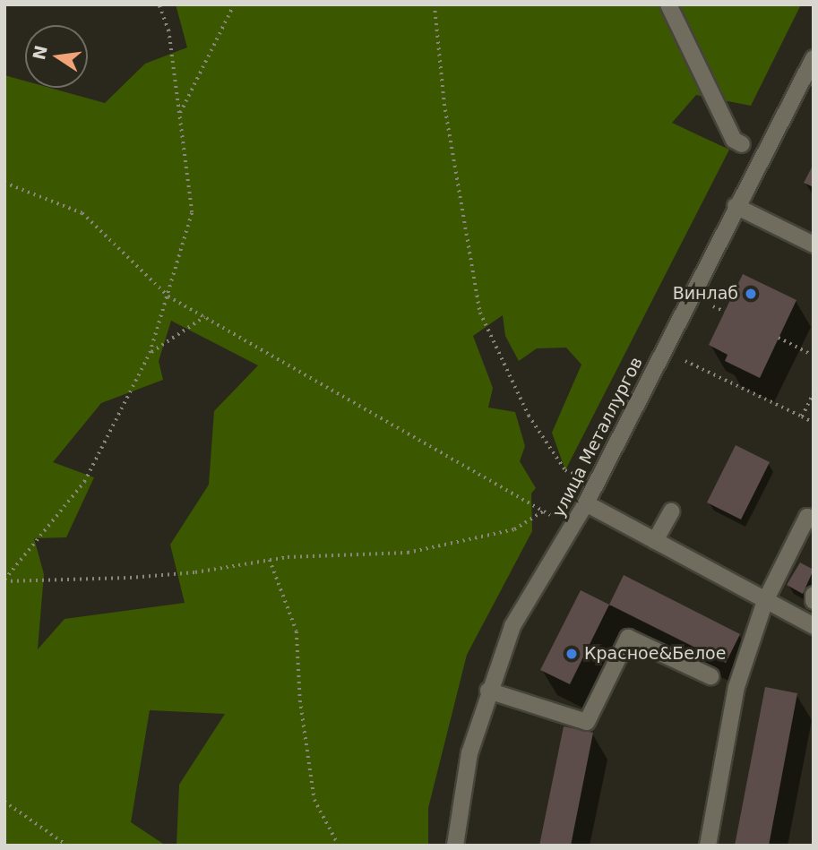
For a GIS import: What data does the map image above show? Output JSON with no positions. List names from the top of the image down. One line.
{"streets":{"street":["улица Металлургов"]},"places":["Винлаб","Красное&Белое"],"north":"left"}
